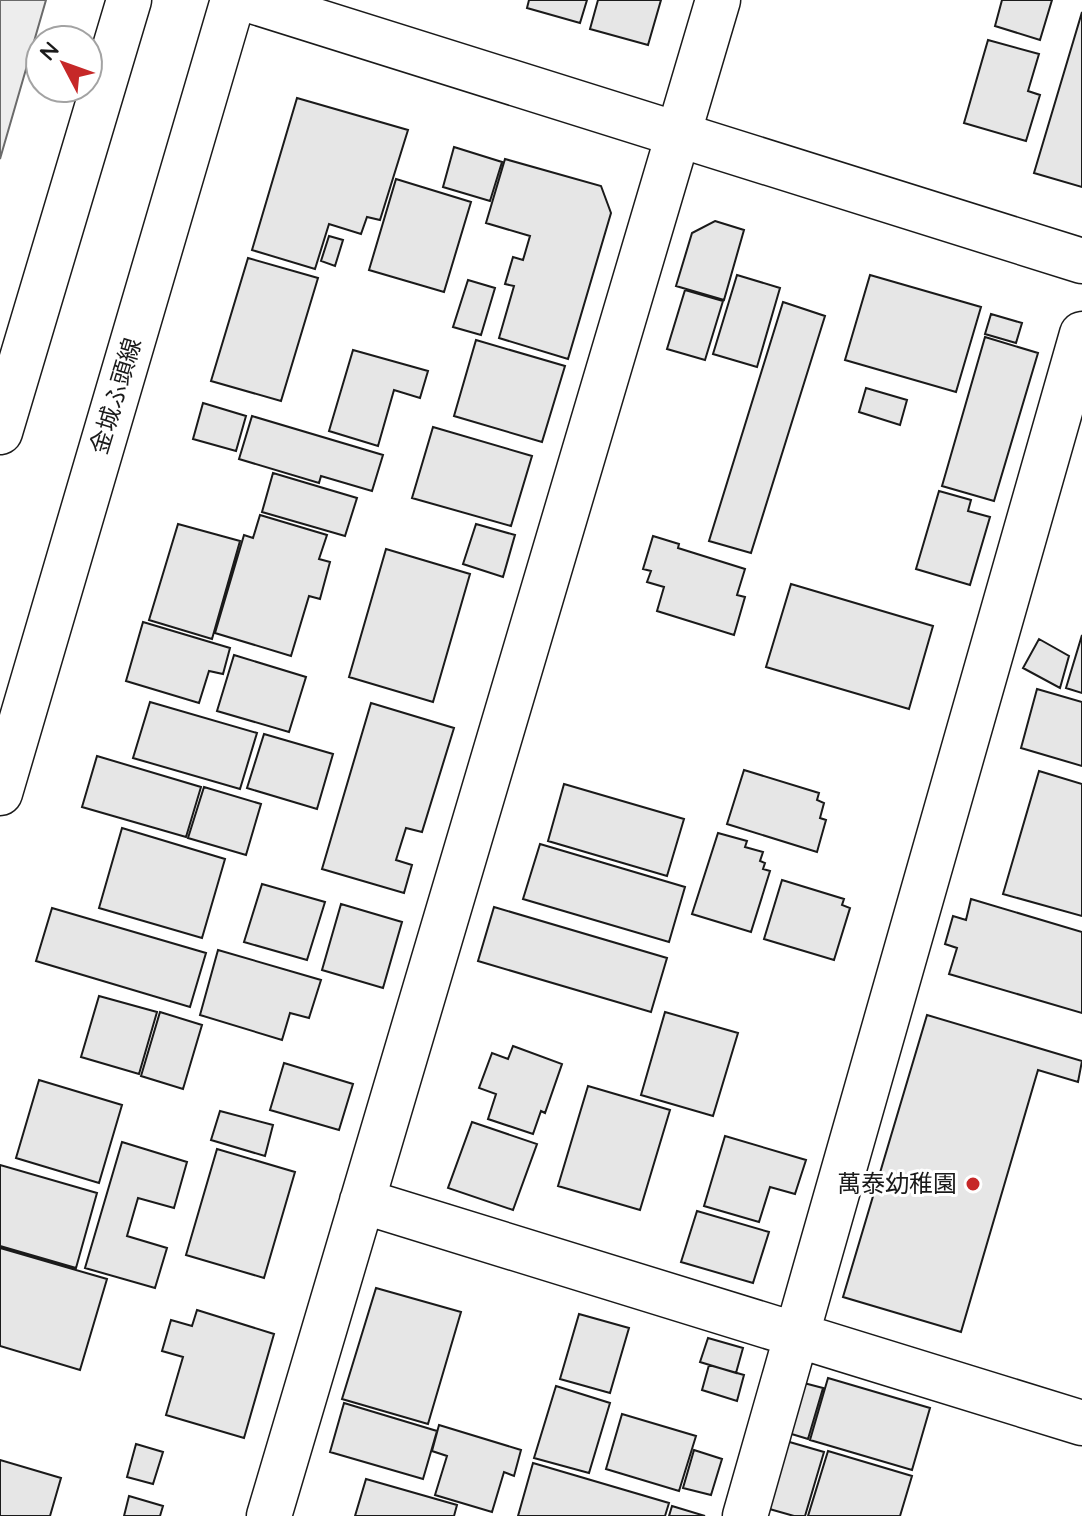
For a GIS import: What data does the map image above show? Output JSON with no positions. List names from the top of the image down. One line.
{"streets":{"street":["金城ふ頭線"]},"places":["萬泰幼稚園"],"north":"top left"}
